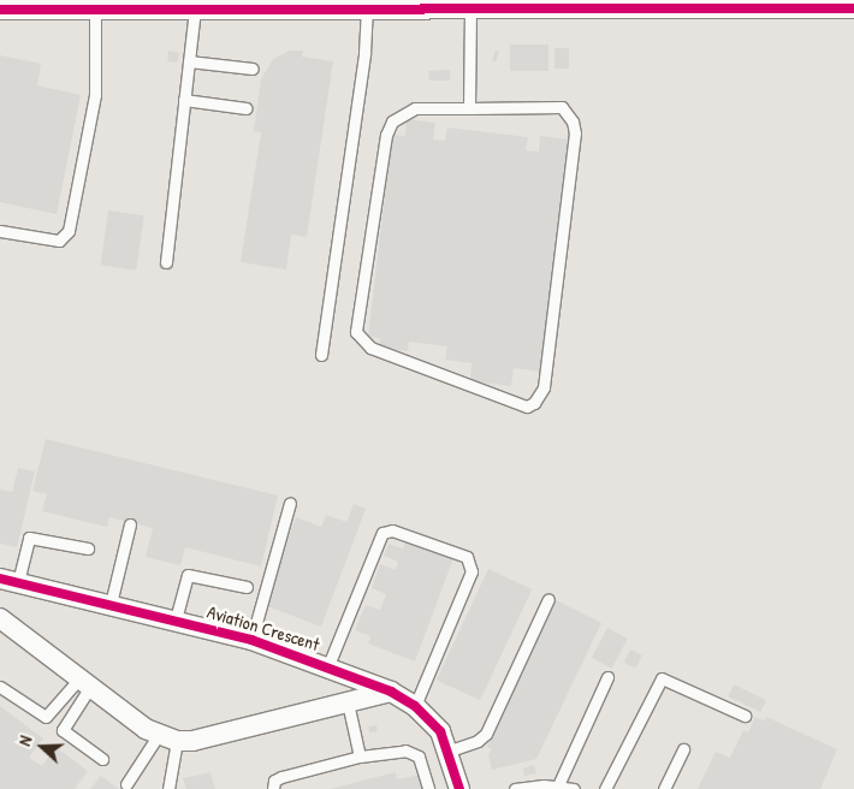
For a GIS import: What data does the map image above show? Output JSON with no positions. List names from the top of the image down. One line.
{"streets":{"street":["Aviation Crescent"]},"north":"left"}
